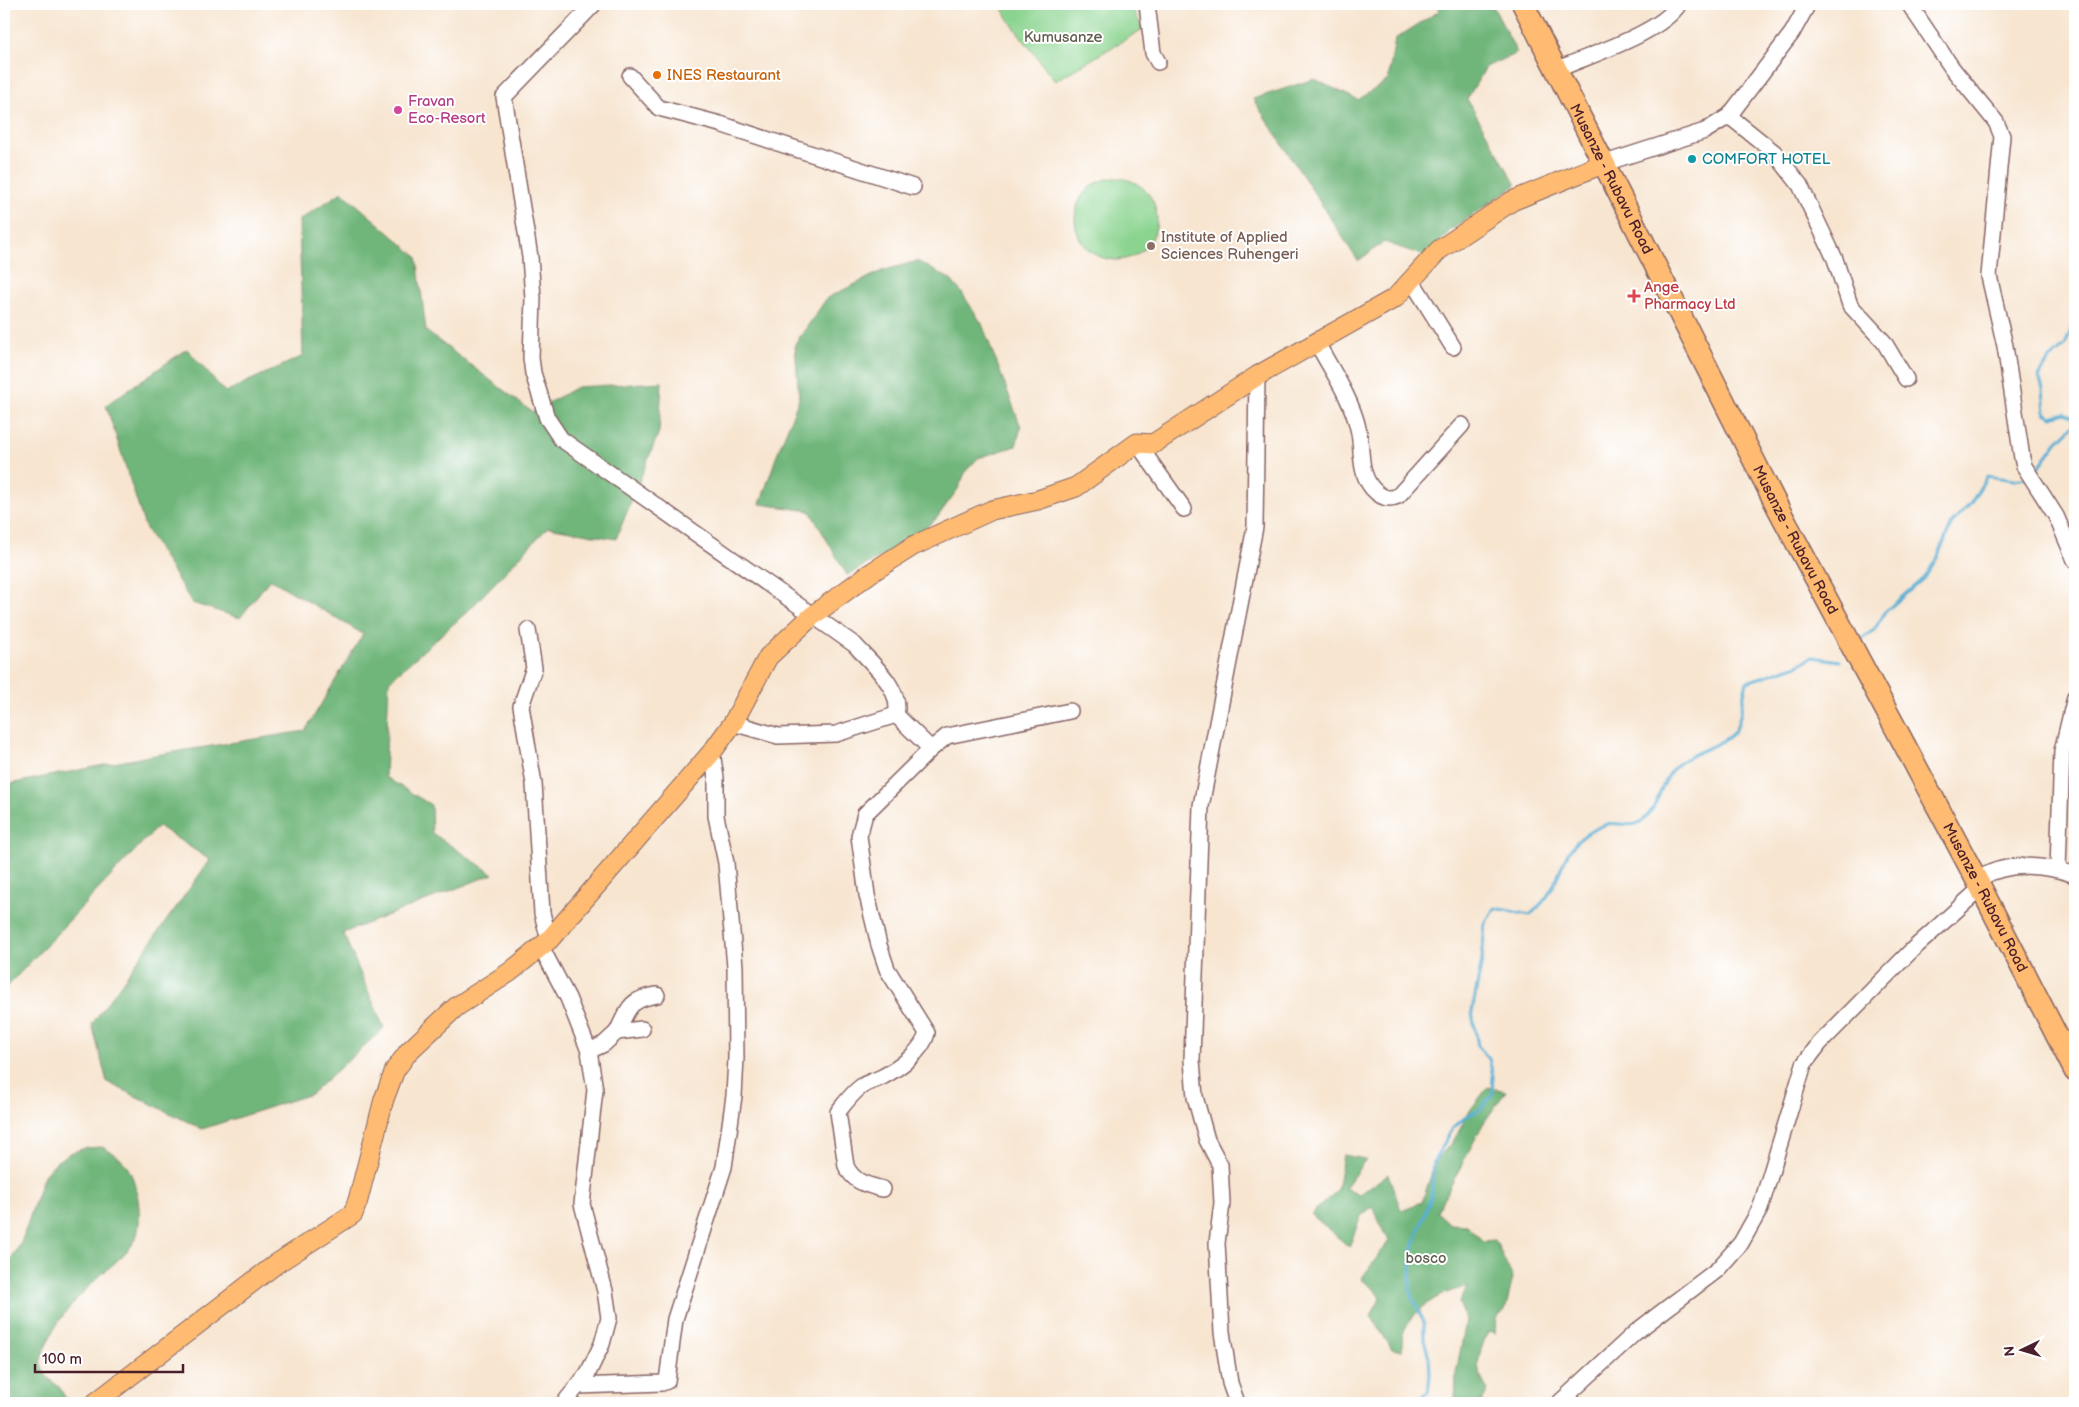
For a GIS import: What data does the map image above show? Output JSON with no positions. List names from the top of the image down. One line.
{"streets":{"highway":["Musanze - Rubavu Road"]},"parks":["Kumusanze","bosco"],"places":{"other":["INES Restaurant","Fravan Eco-Resort","COMFORT HOTEL","Institute of Applied Sciences Ruhengeri"],"health":["Ange Pharmacy Ltd"]},"scale_bar":"100 m","north":"left"}
